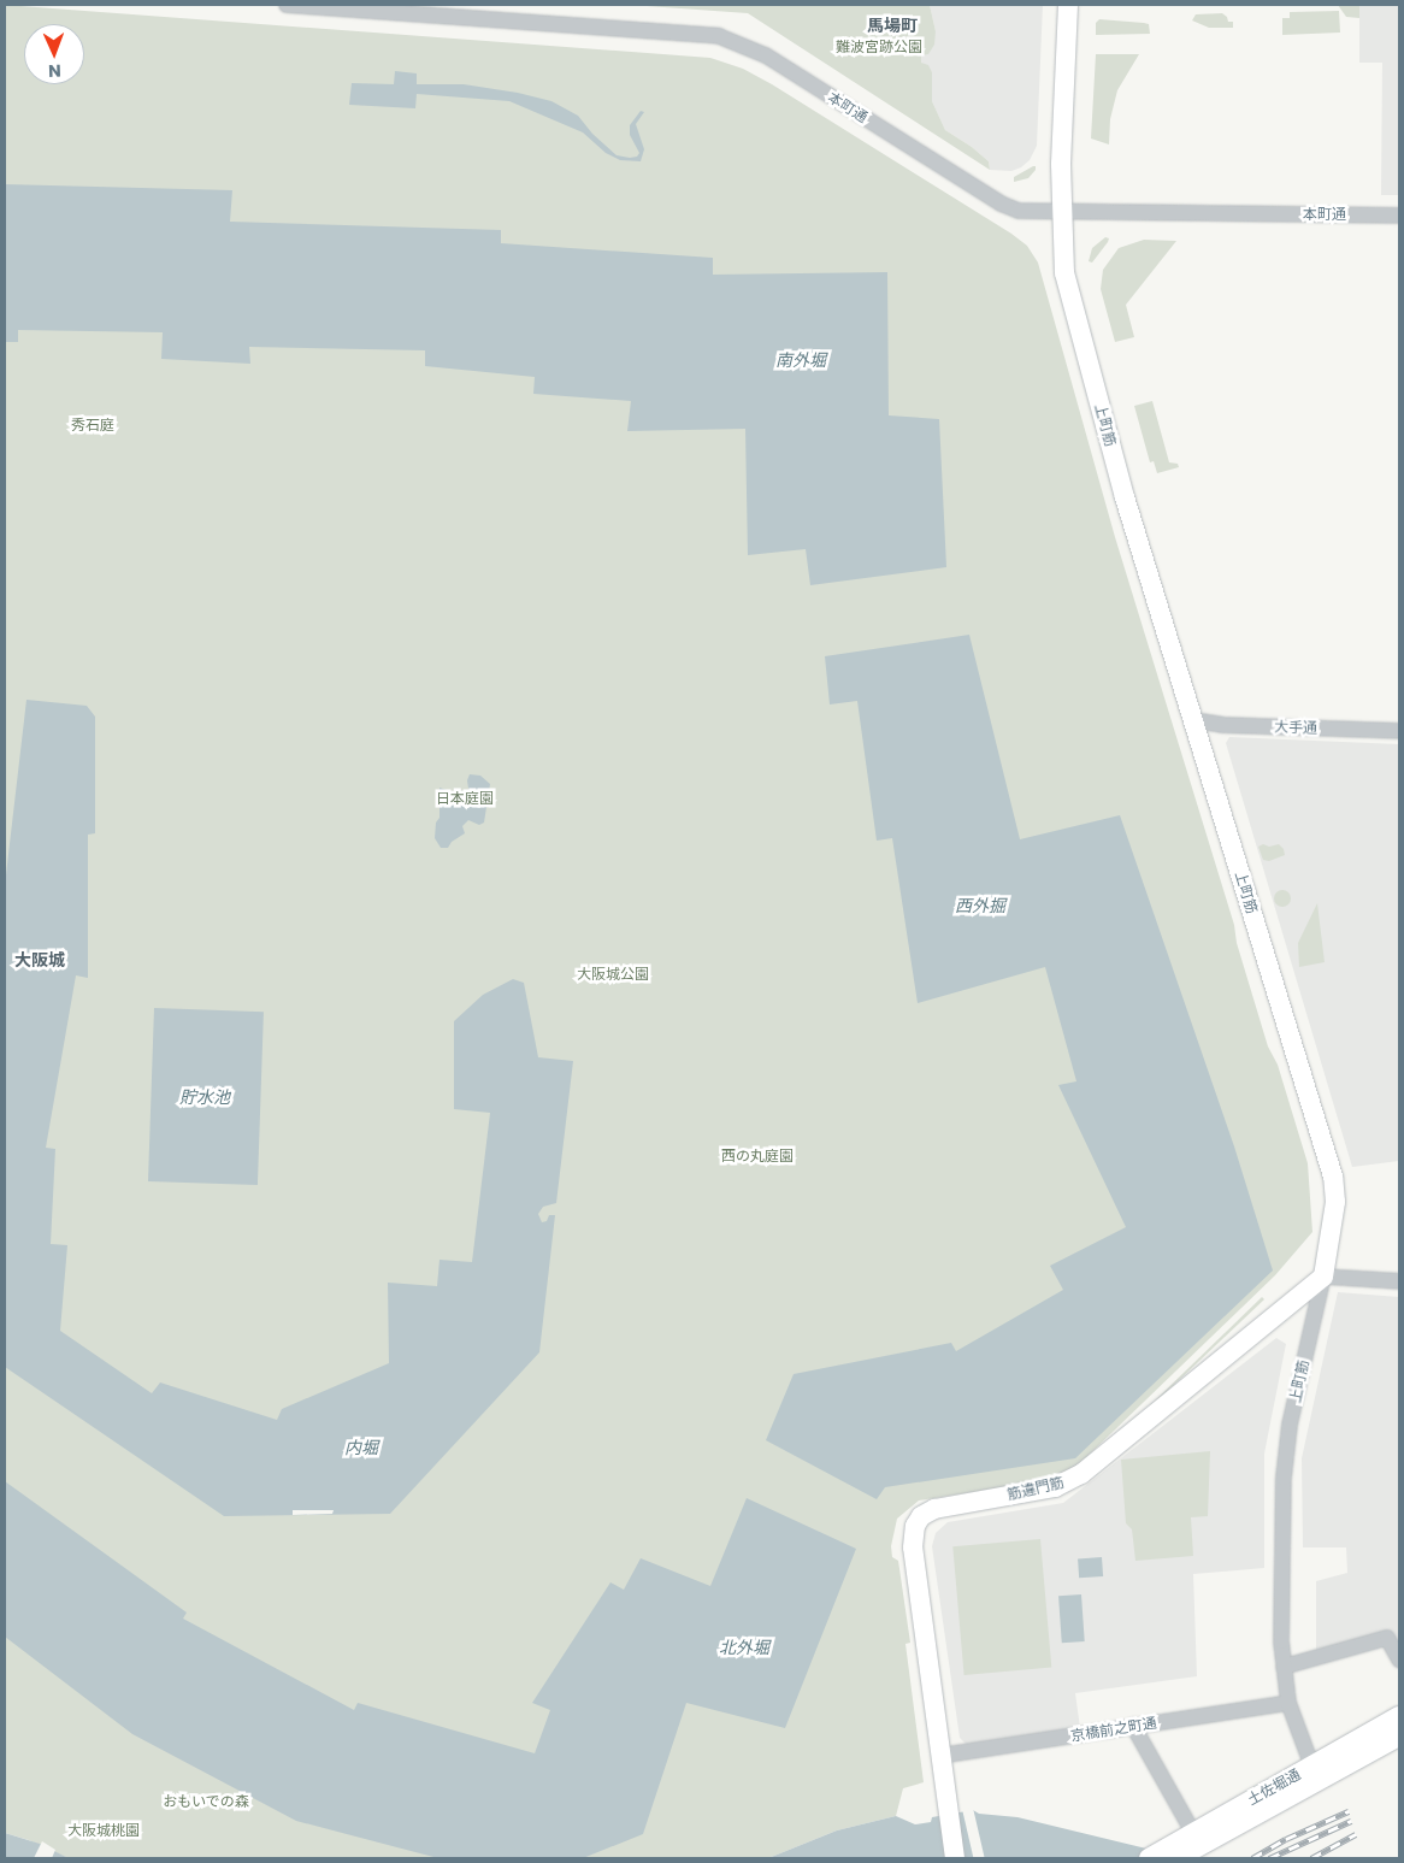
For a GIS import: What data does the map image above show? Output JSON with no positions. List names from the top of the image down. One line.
{"streets":{"main road":["上町筋","筋違門筋","土佐堀通"],"street":["本町通","大手通","京橋前之町通"]},"crossings":[["本町通","上町筋"],["上町筋","大手通"],["上町筋","筋違門筋"],["上町筋","京橋前之町通"],["上町筋","土佐堀通"],["筋違門筋","京橋前之町通"]],"districts":["馬場町","大阪城"],"water":["南外堀","西外掘","貯水池","内堀","北外堀"],"parks":["難波宮跡公園","秀石庭","日本庭園","大阪城公園","西の丸庭園","おもいでの森","大阪城桃園"],"north":"bottom"}
